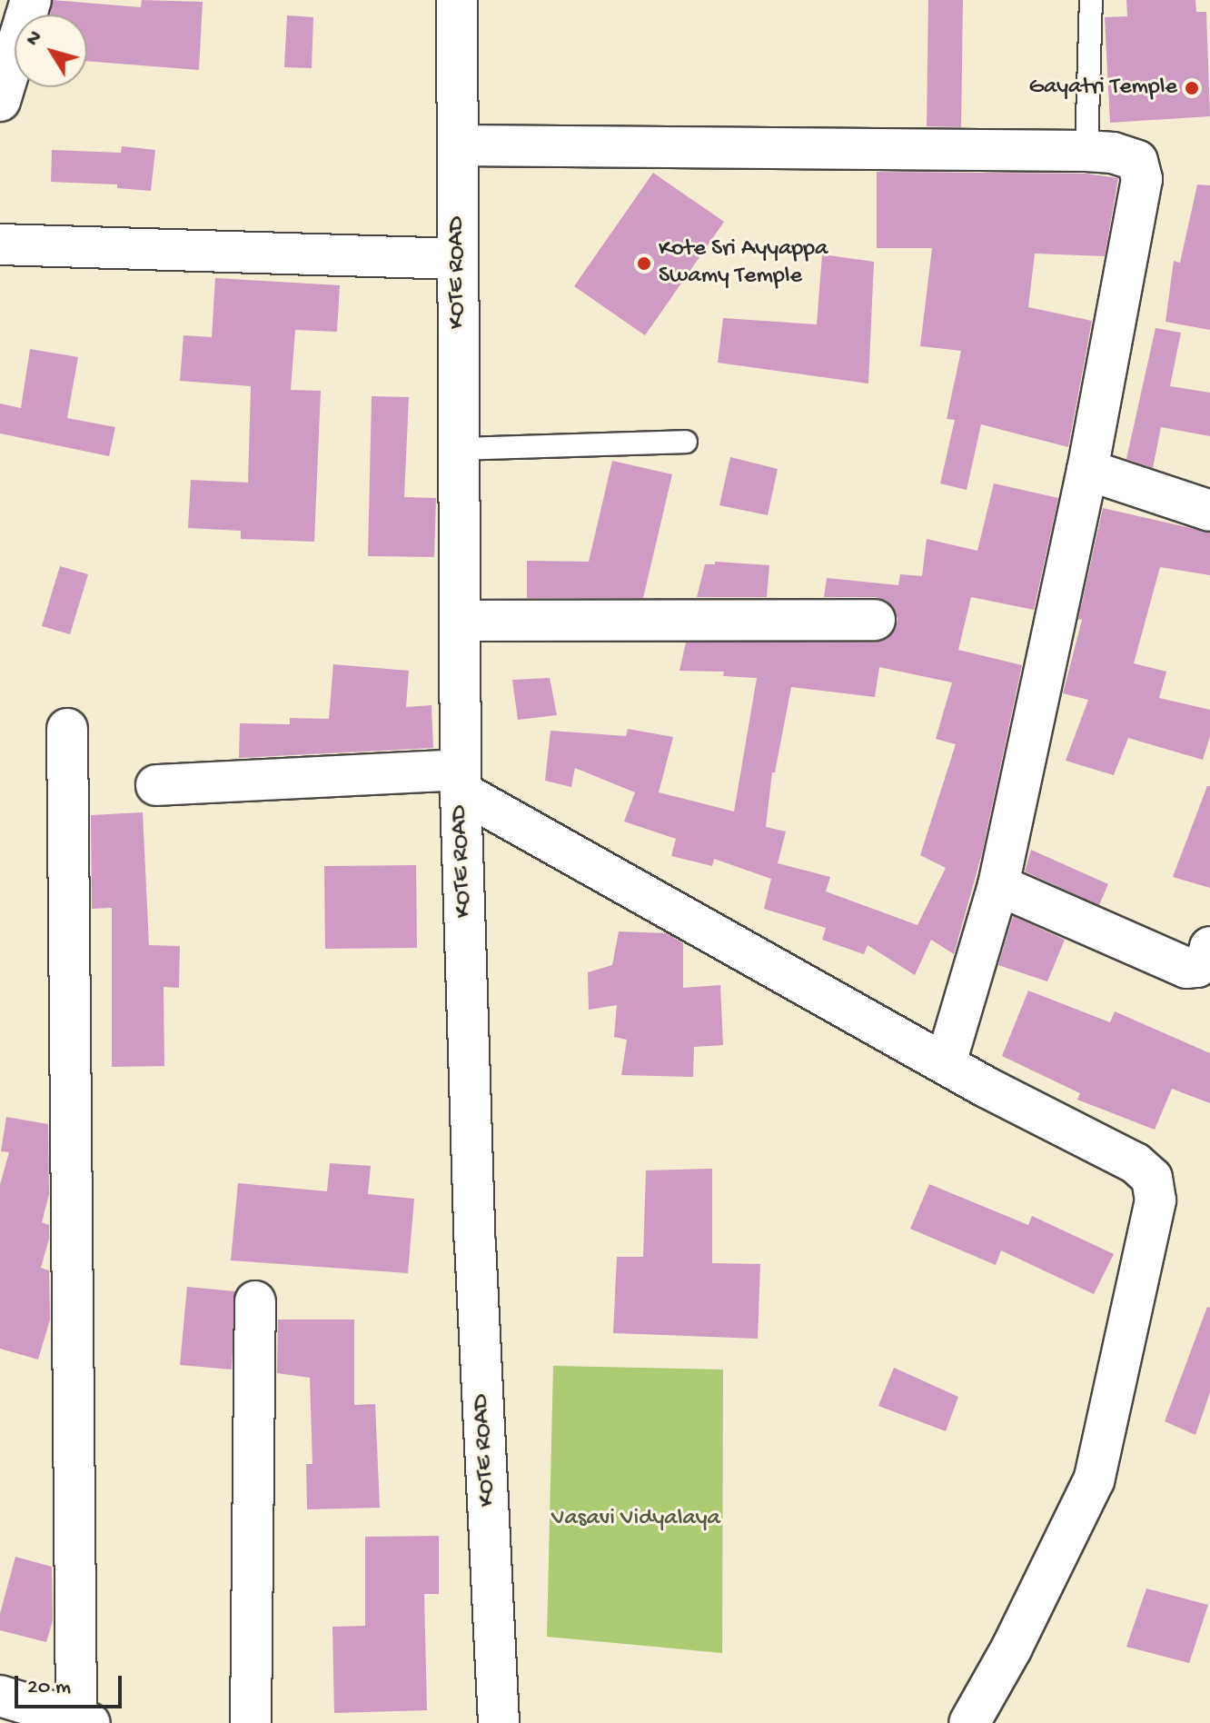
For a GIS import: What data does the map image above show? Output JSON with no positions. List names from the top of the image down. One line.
{"streets":{"street":["KOTE ROAD"]},"parks":["Vasavi Vidyalaya"],"places":["Gayatri Temple","Kote Sri Ayyappa Swamy Temple"],"scale_bar":"20 m","north":"top left"}
